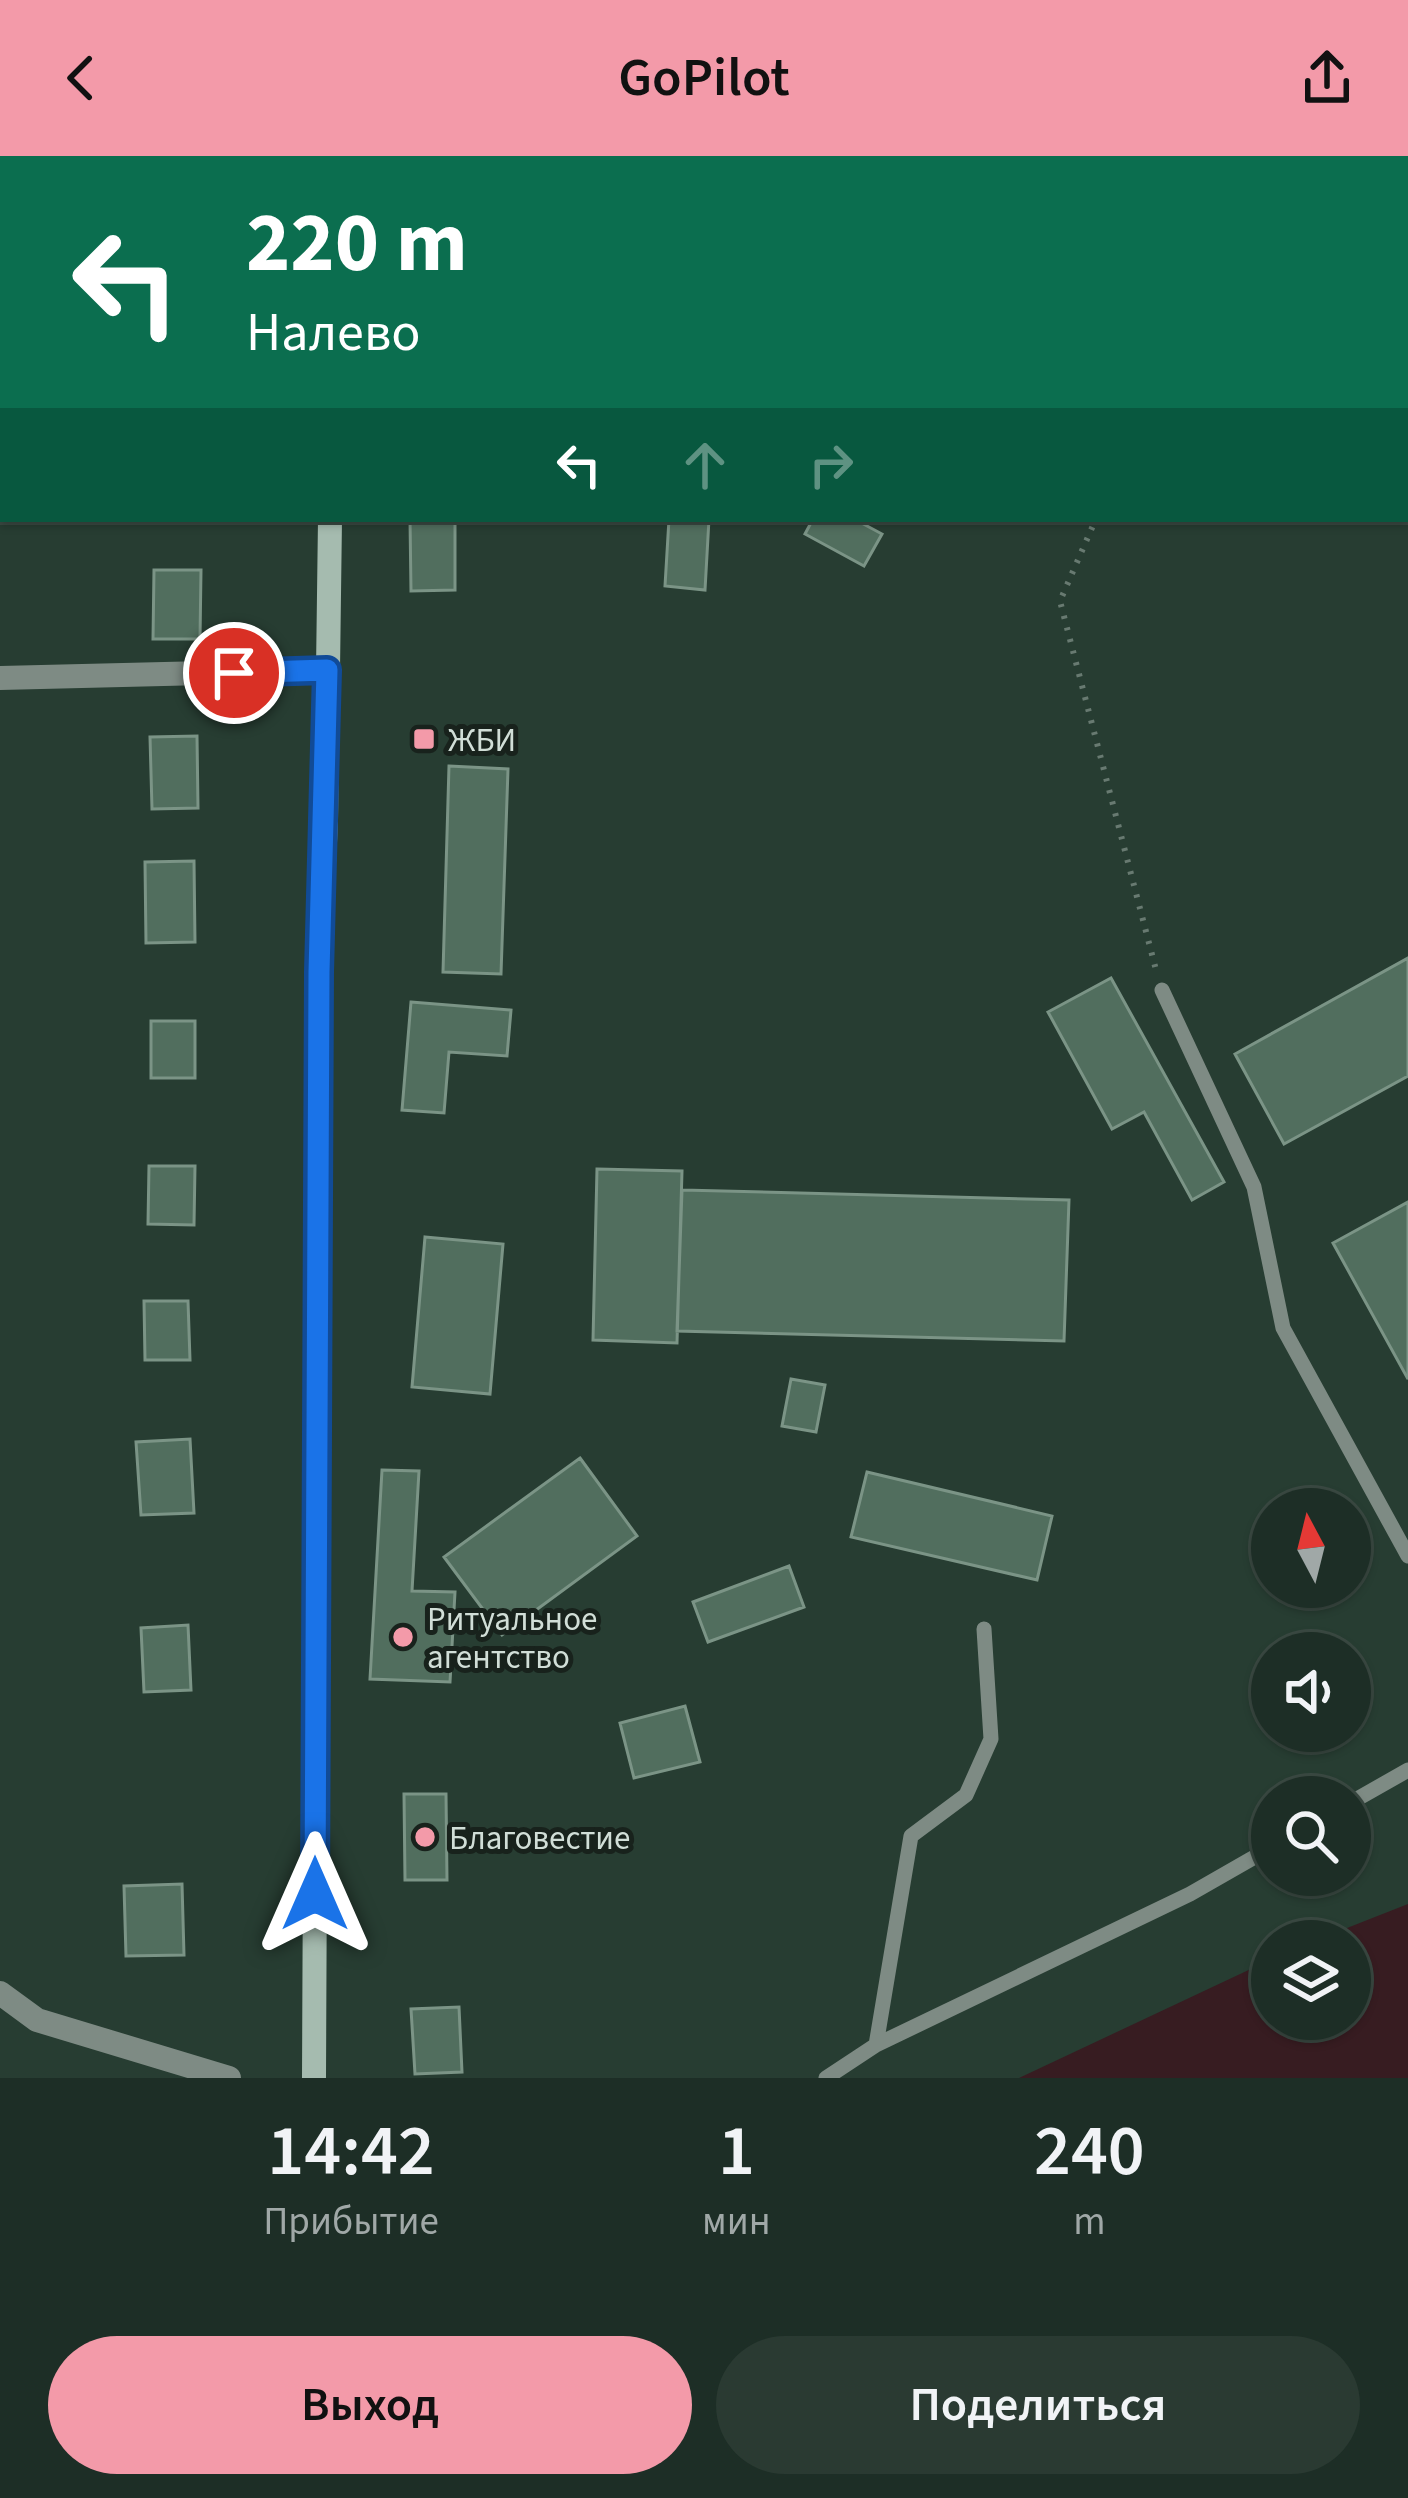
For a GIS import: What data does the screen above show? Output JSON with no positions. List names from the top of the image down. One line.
{"places":{"transit":["ЖБИ"],"other":["Ритуальное агентство","Благовестие"]},"north":"top","page":{"header":"GoPilot","turn":["220 m","Налево"],"eta":["14:42","Прибытие","1","мин","240","m"],"buttons":["Выход","Поделиться"]}}
